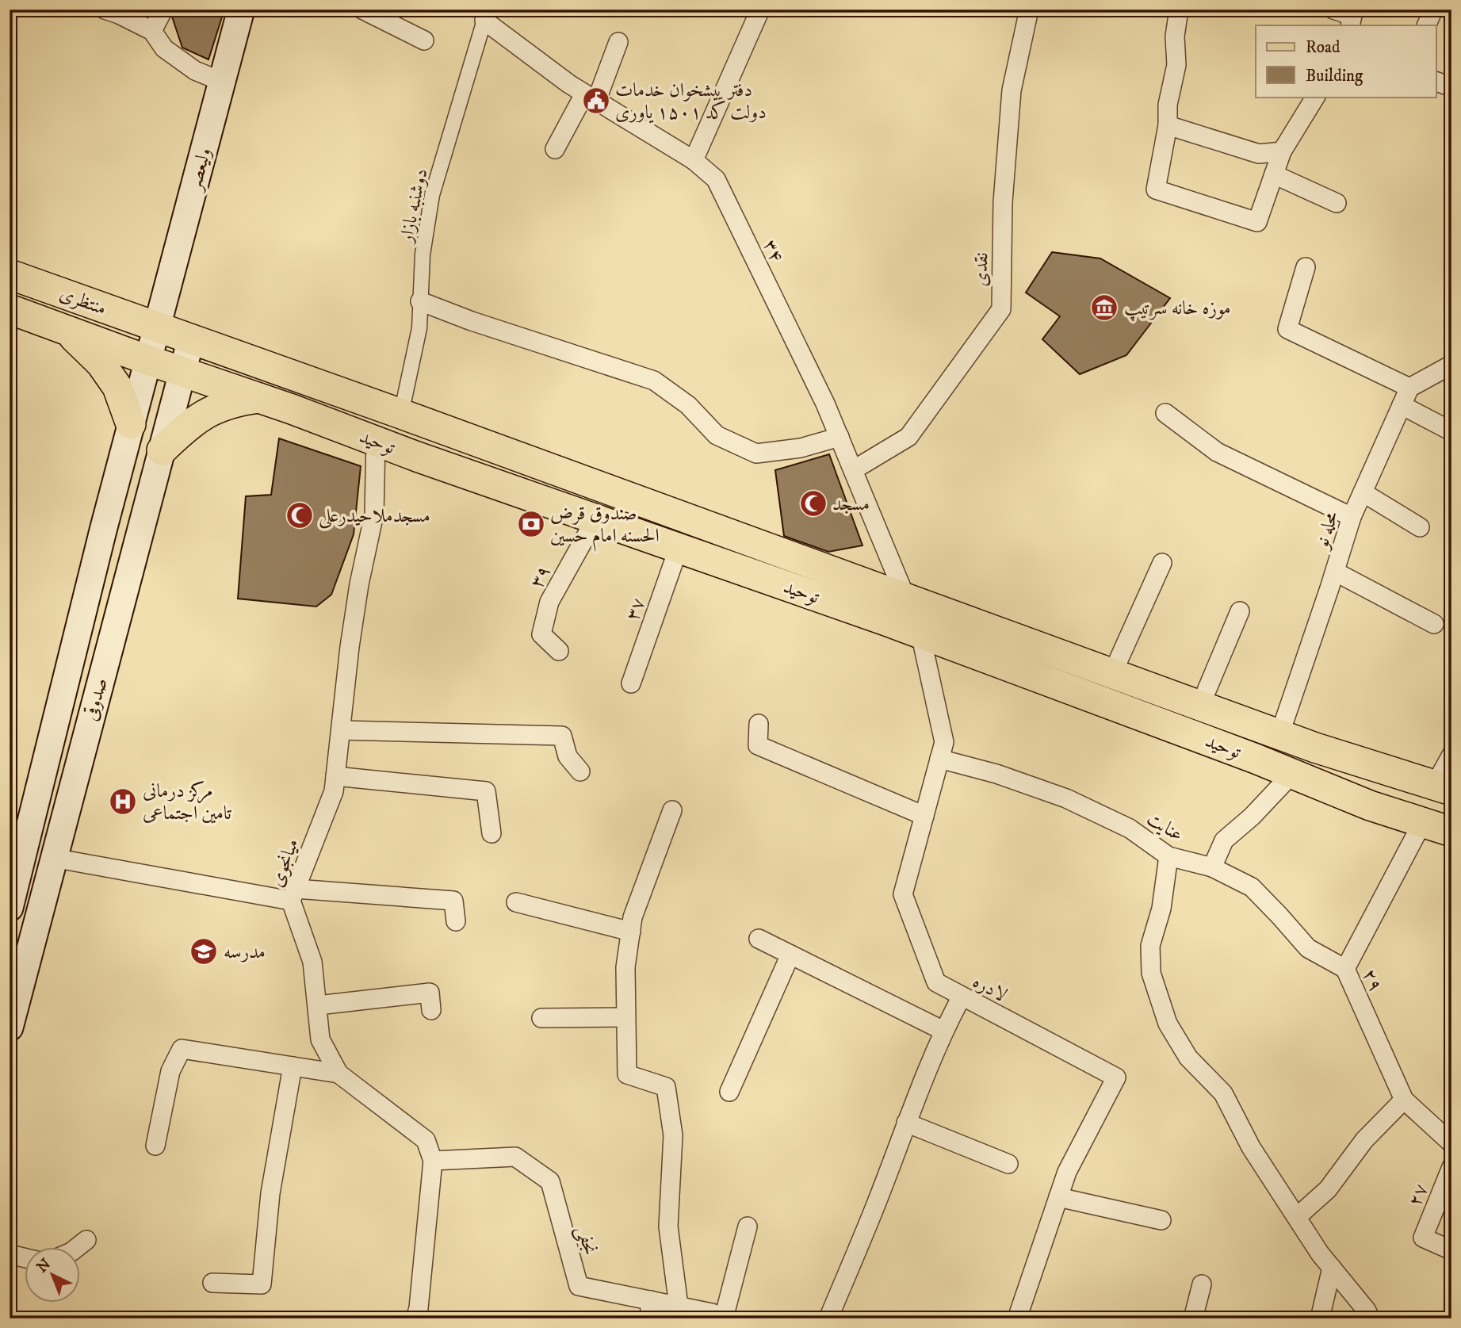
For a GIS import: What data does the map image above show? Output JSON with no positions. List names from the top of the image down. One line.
{"streets":{"main road":["ولیعصر","منتظری","توحید","صدوقی"],"street":["دوشنبه بازار","۳۴","نقدی","محله نو","۳۹","۳۷","عنایت","میانجوی","۲۹","لادره","۲۷","نجفی"]},"crossings":[["ولیعصر","منتظری"],["ولیعصر","توحید"],["ولیعصر","صدوقی"],["دوشنبه بازار","۳۴"],["دوشنبه بازار","توحید"],["۳۴","نقدی"],["۳۴","توحید"],["منتظری","توحید"],["منتظری","صدوقی"],["توحید","محله نو"],["توحید","۳۹"],["توحید","۳۷"],["توحید","صدوقی"],["توحید","میانجوی"],["توحید","۲۹"],["توحید","لادره"],["عنایت","۲۹"],["عنایت","لادره"],["میانجوی","نجفی"]],"places":{"public building":["دفتر پیشخوان خدمات دولت کد ۱۵۰۱ یاوری"],"museum":["موزه خانه سرتیپ"],"mosque":["مسجد","مسجدملاحیدرعلی"],"bank":["صندوق قرض الحسنه امام حسین"],"hospital":["مرکز درمانی تامین اجتماعی"],"school or university":["مدرسه"]},"legend":["Road","Building"],"north":"top left"}
